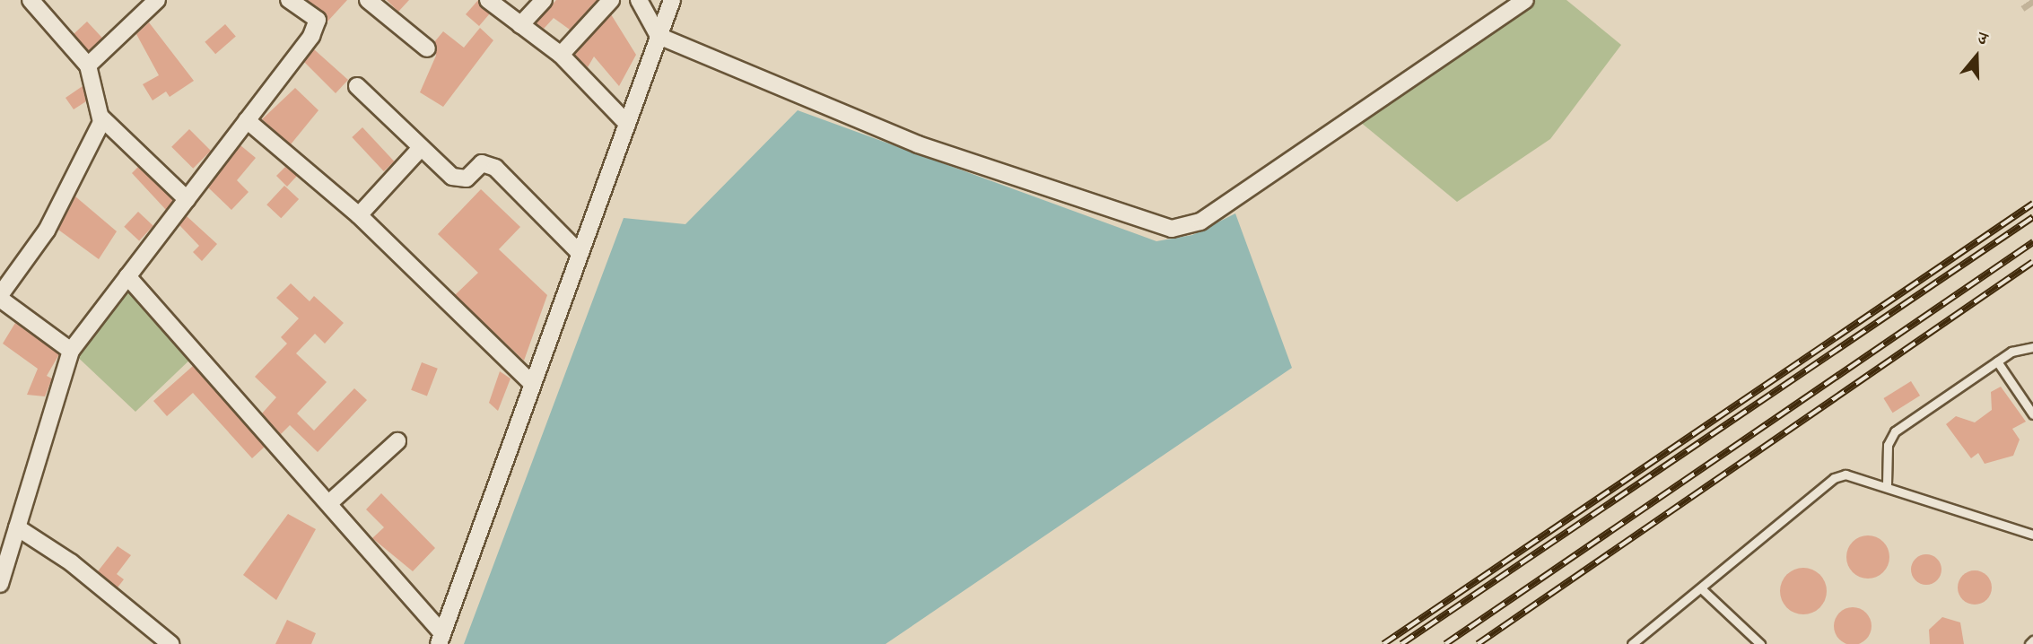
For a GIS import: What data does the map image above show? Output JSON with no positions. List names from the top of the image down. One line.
{"north":"top"}
